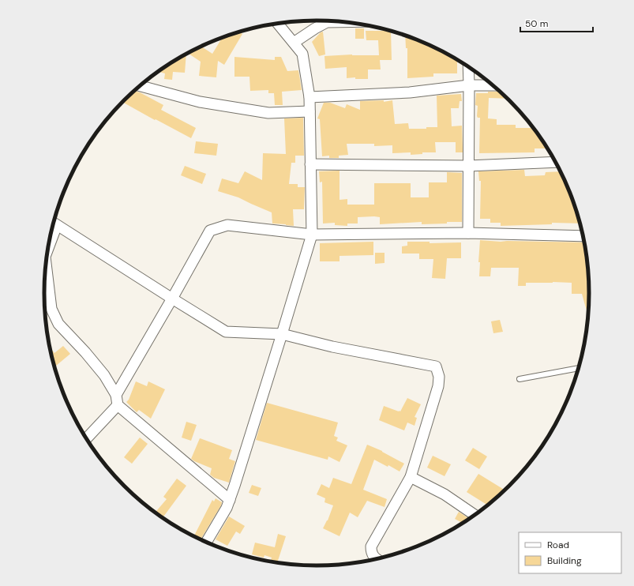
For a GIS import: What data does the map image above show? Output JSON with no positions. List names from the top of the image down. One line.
{"legend":["Road","Building"],"scale_bar":"50 m"}
